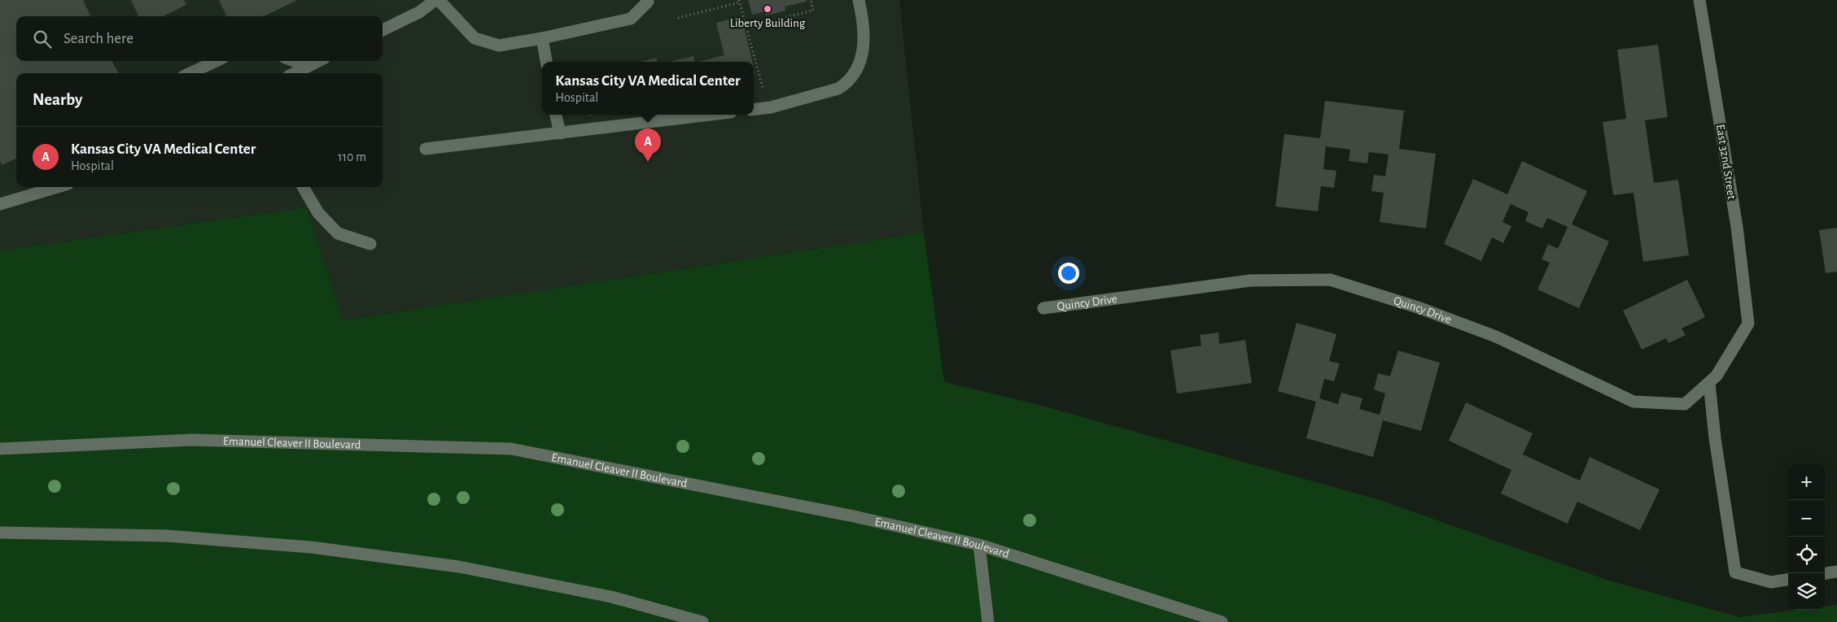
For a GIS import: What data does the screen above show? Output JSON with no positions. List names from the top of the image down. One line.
{"streets":{"main road":["East 32nd Street","Quincy Drive","Emanuel Cleaver II Boulevard"]},"crossings":[["East 32nd Street","Quincy Drive"]],"places":["Liberty Building"],"page":{"search":"Search here","popup":["Kansas City VA Medical Center","Hospital"],"heading":"Nearby","list":[{"mark":"A","name":"Kansas City VA Medical Center","note":"Hospital","value":"110 m"}],"pins":"A","map_buttons":["+","−"]}}
